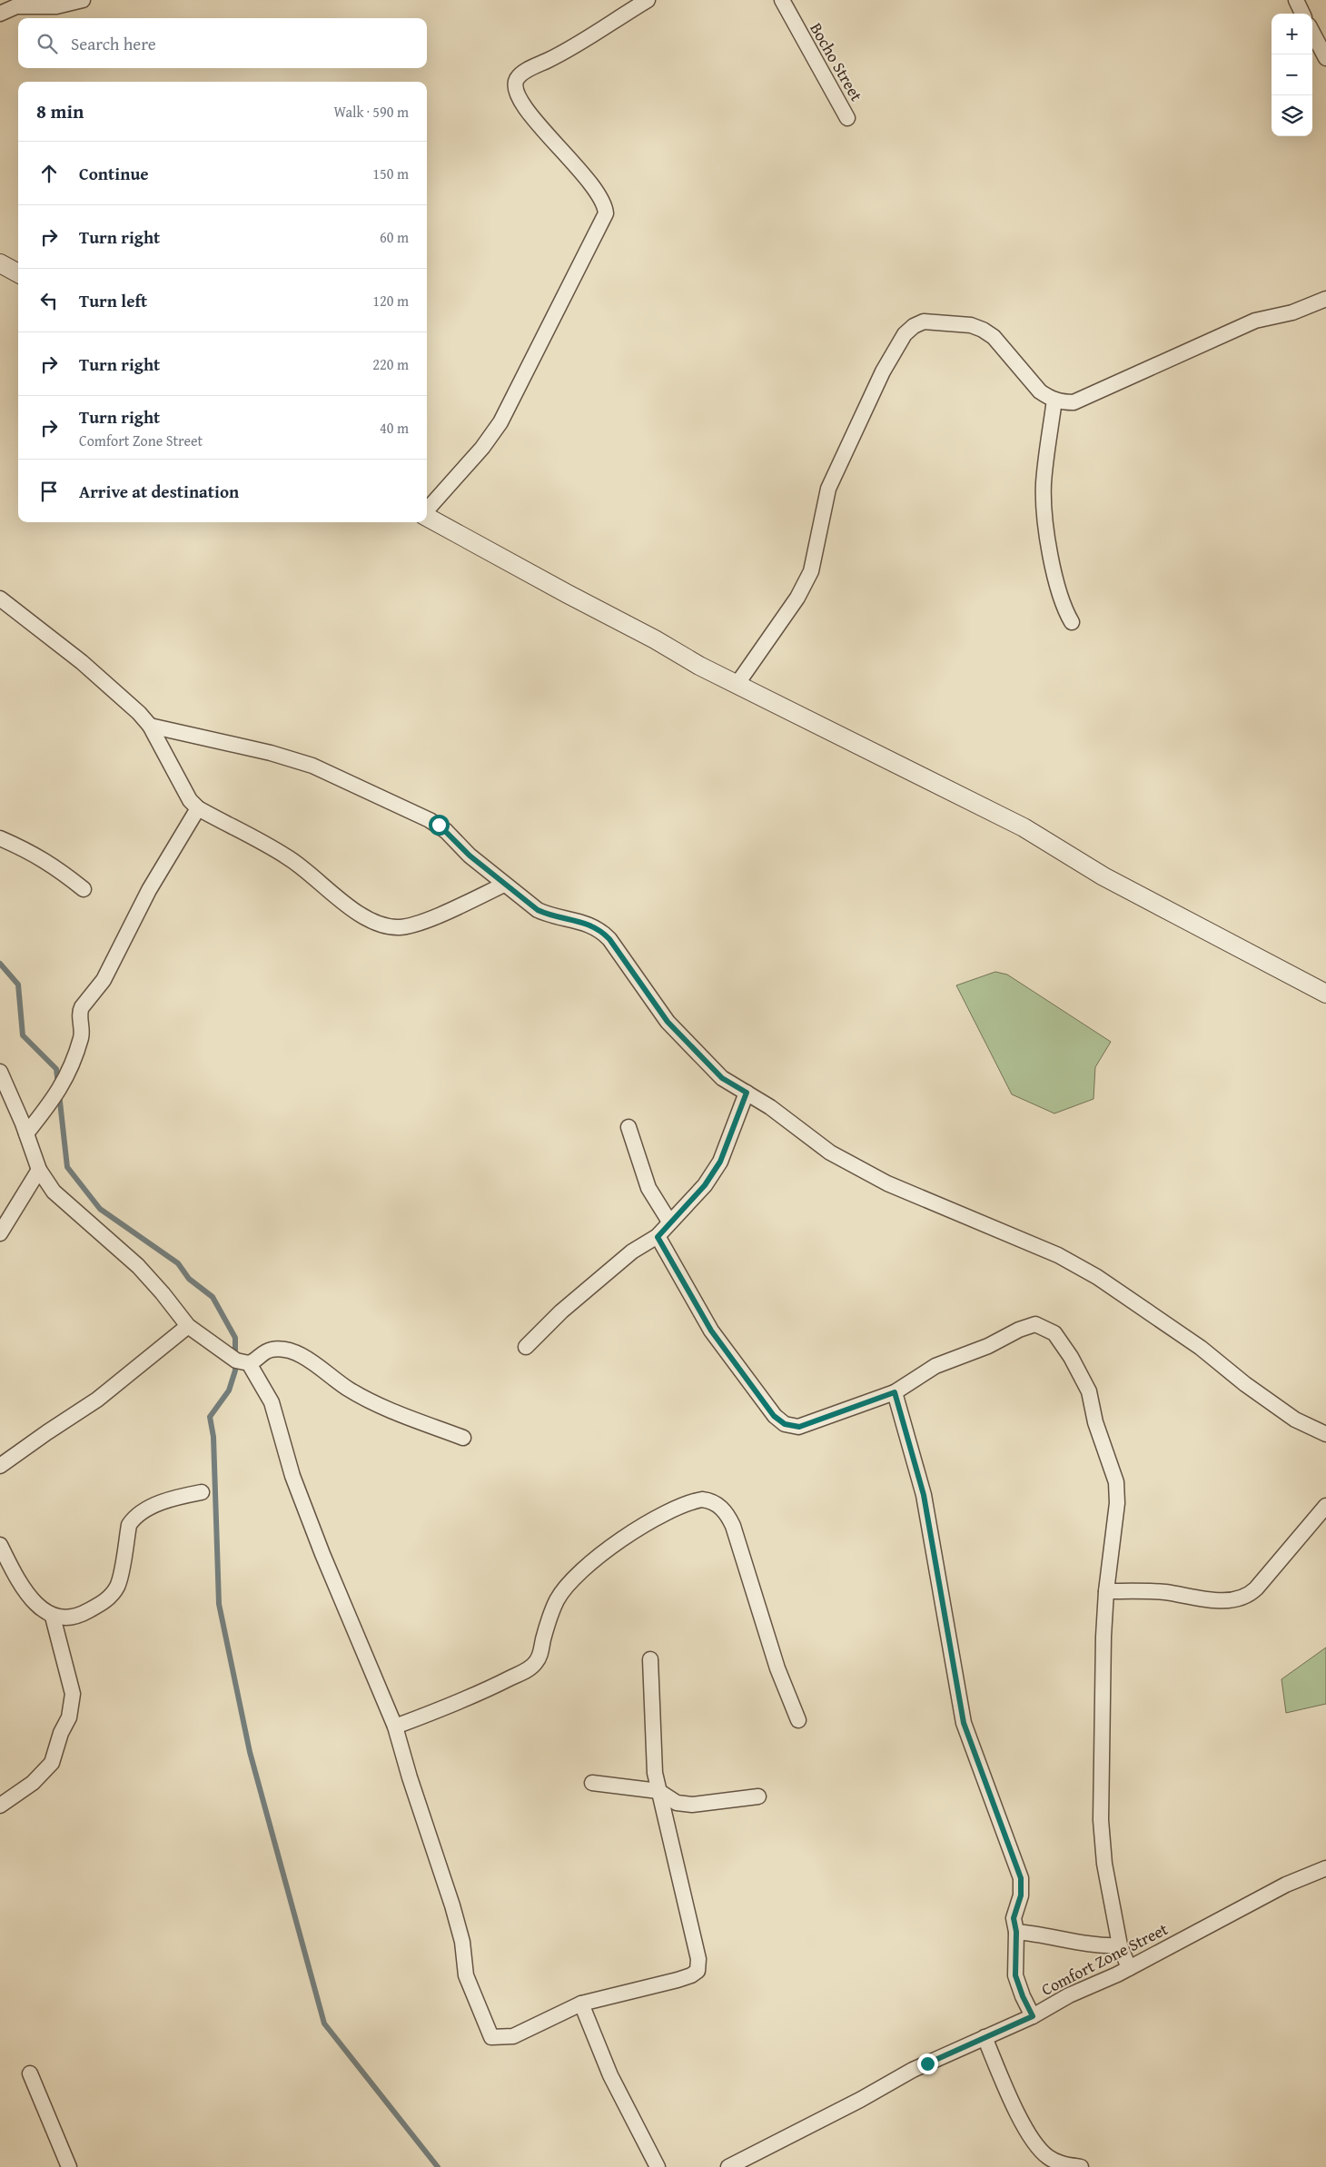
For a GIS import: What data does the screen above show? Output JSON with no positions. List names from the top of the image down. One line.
{"streets":{"street":["Bocho Street","Comfort Zone Street"]},"page":{"map_buttons":["+","−"],"search":"Search here","heading":["8 min","Walk · 590 m"],"list":[["Continue","150 m"],["Turn right","60 m"],["Turn left","120 m"],["Turn right","220 m"],["Turn right","Comfort Zone Street","40 m"],"Arrive at destination"]}}
